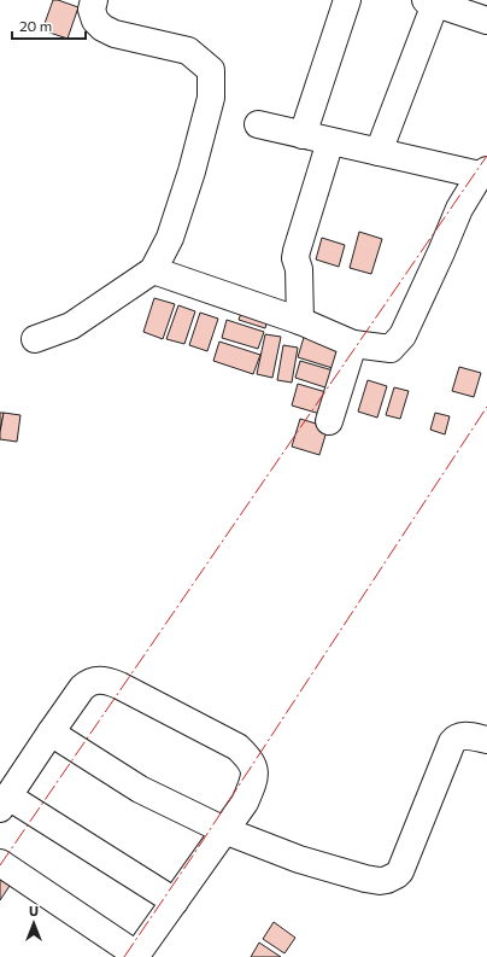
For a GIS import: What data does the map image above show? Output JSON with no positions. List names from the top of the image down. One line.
{"scale_bar":"20 m","north":"top"}
